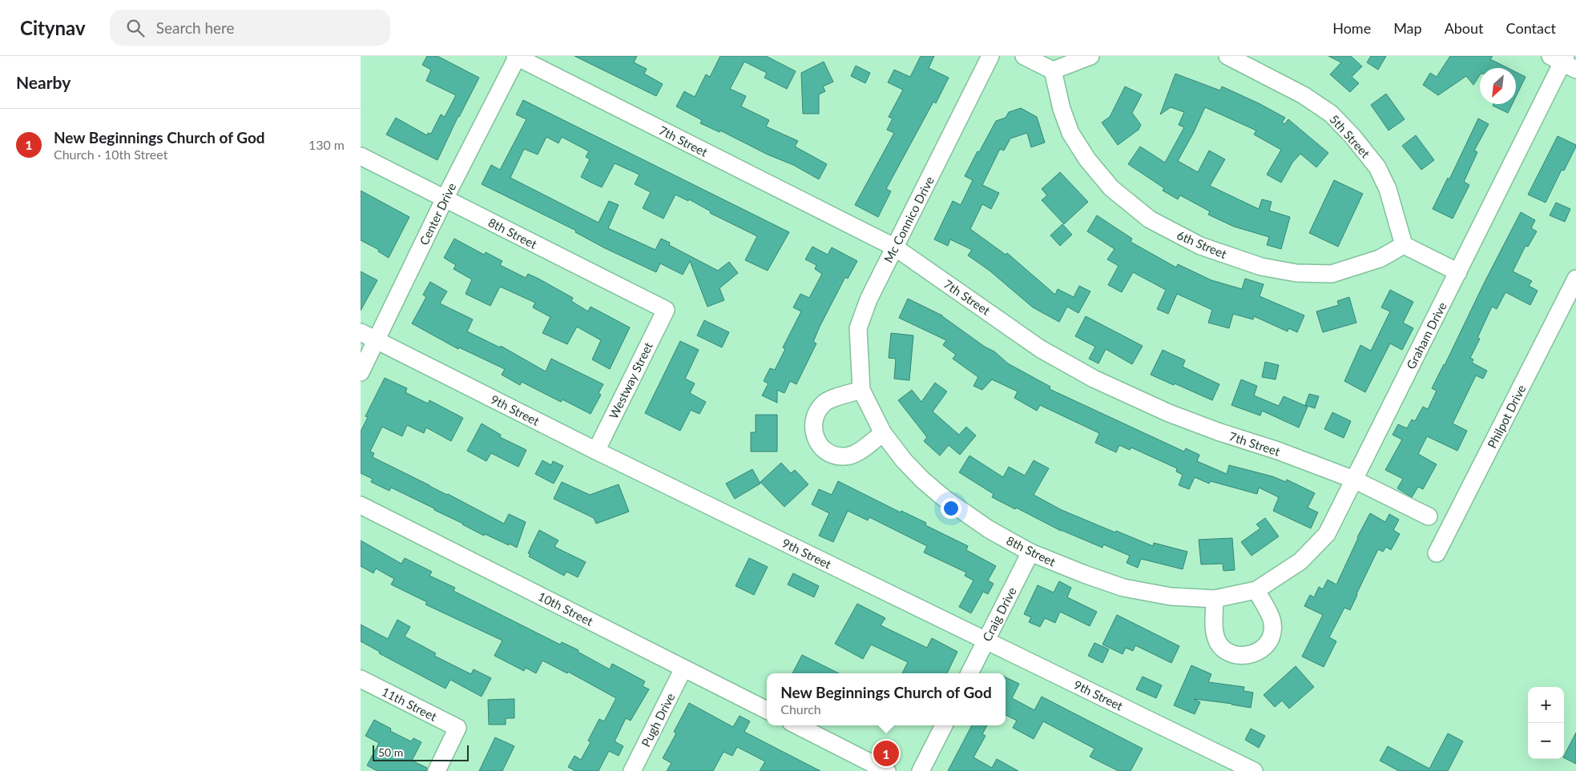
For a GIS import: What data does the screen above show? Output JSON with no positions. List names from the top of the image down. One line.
{"streets":{"street":["5th Street","7th Street","Center Drive","Mc Connico Drive","8th Street","6th Street","Graham Drive","Westway Street","9th Street","Philpot Drive","10th Street","Craig Drive","11th Street","Pugh Drive"]},"crossings":[["5th Street","6th Street"],["7th Street","Center Drive"],["7th Street","Mc Connico Drive"],["7th Street","Graham Drive"],["Center Drive","8th Street"],["Center Drive","9th Street"],["Mc Connico Drive","8th Street"],["8th Street","Graham Drive"],["8th Street","Westway Street"],["8th Street","Craig Drive"],["Westway Street","9th Street"],["9th Street","Craig Drive"],["10th Street","Pugh Drive"]],"scale_bar":"50 m","north":"bottom left","page":{"header":"Citynav","search":"Search here","nav":["Home","Map","About","Contact"],"heading":"Nearby","list":[{"mark":"1","name":"New Beginnings Church of God","note":"Church · 10th Street","value":"130 m"}],"popup":["New Beginnings Church of God","Church"],"map_buttons":["+","−"],"pins":"1","scale":"50 m"}}
